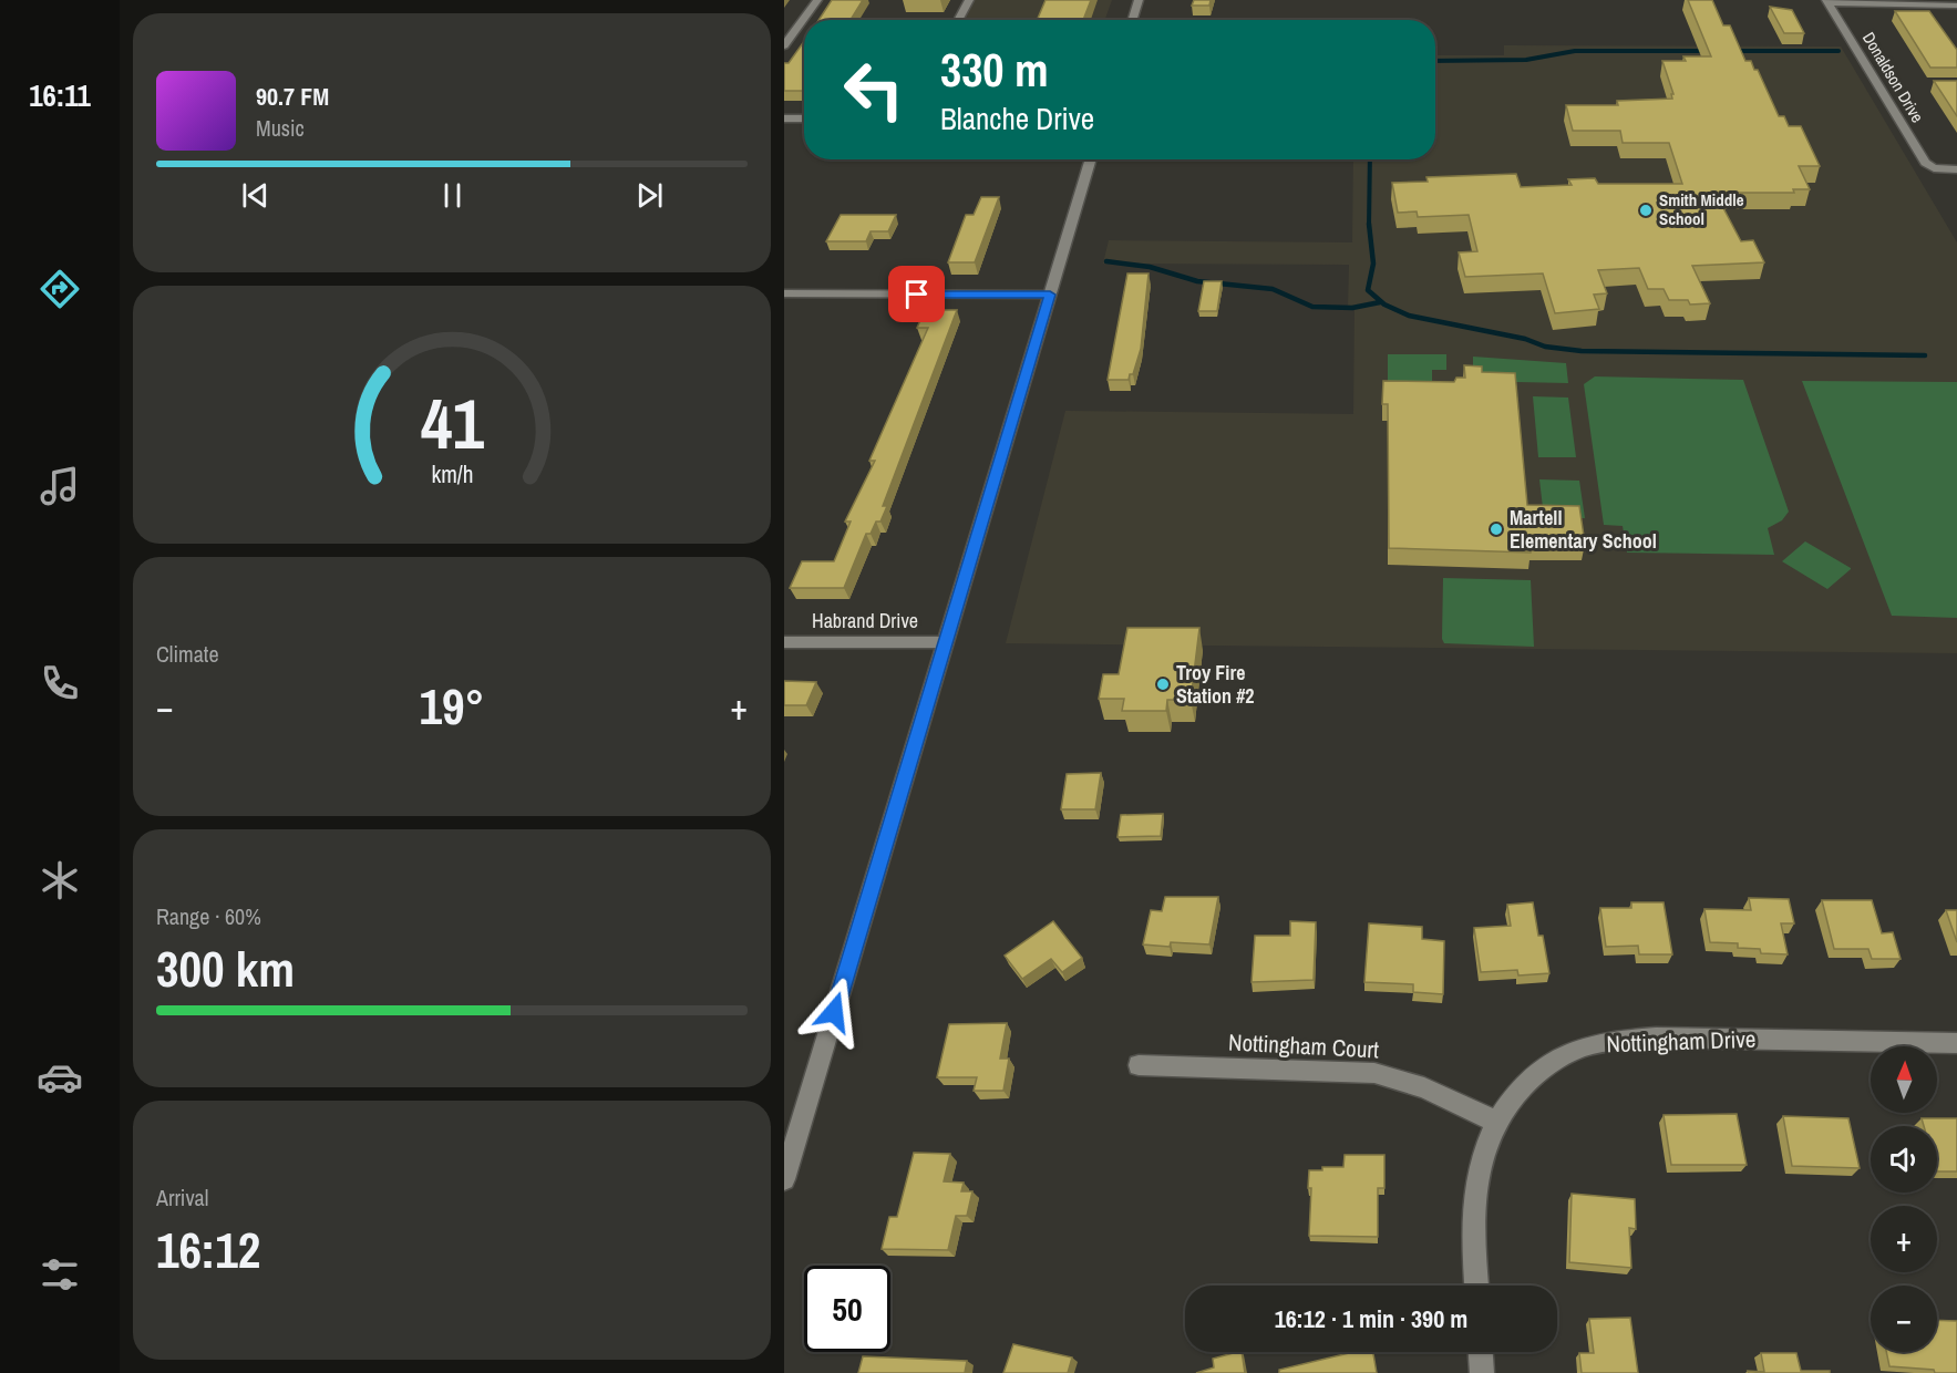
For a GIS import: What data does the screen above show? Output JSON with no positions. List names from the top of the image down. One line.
{"streets":{"street":["Donaldson Drive","Habrand Drive","Nottingham Drive","Nottingham Court"]},"crossings":[["Nottingham Drive","Nottingham Court"]],"places":["Smith Middle School","Martell Elementary School","Troy Fire Station #2"],"north":"top","page":{"tabs":"16:11","turn":["330 m","Blanche Drive"],"song":["90.7 FM","Music"],"tile":["Climate",["Range · 60%","300 km"],["Arrival","16:12"]],"heat":["−","19°","+"],"map_buttons":["+","−"],"limit":"50","trip":"16:12 · 1 min · 390 m","gauge":["41","km/h"]}}
